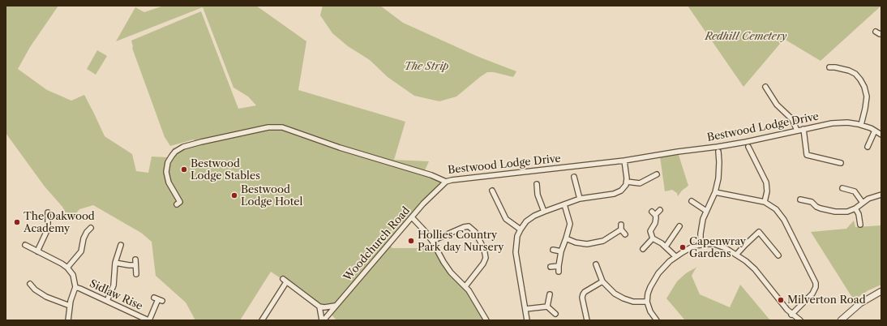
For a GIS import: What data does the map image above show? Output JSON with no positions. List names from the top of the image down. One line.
{"streets":{"street":["Bestwood Lodge Drive","Woodchurch Road","Sidlaw Rise"]},"crossings":[["Bestwood Lodge Drive","Woodchurch Road"]],"parks":["Redhill Cemetery","The Strip"],"places":["Bestwood Lodge Stables","Bestwood Lodge Hotel","The Oakwood Academy","Hollies Country Park day Nursery","Capenwray Gardens","Milverton Road"]}
